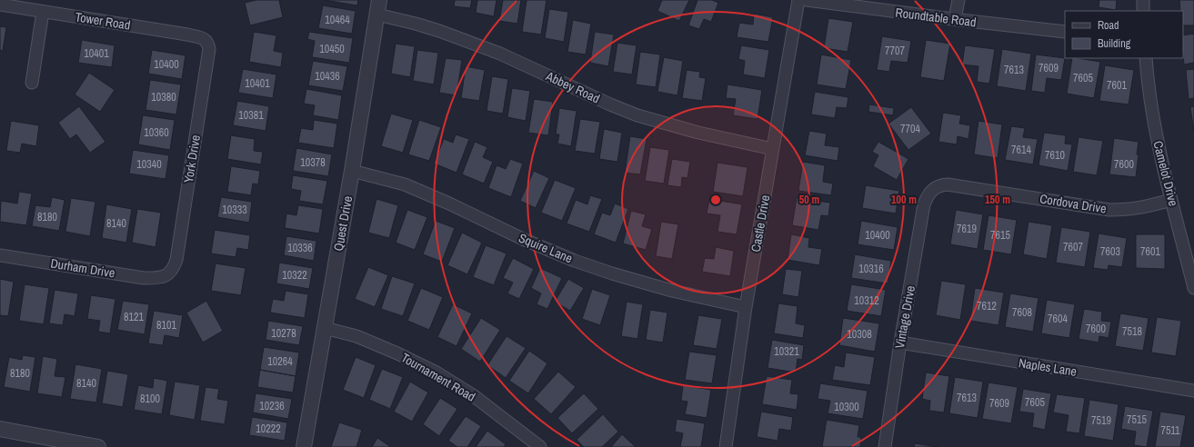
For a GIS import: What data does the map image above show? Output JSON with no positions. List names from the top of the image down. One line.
{"streets":{"street":["Roundtable Road","Tower Road","Abbey Road","York Drive","Camelot Drive","Cordova Drive","Quest Drive","Castle Drive","Squire Lane","Durham Drive","Vintage Drive","Naples Lane","Tournament Road"]},"crossings":[["Tower Road","York Drive"],["Abbey Road","Quest Drive"],["Abbey Road","Castle Drive"],["York Drive","Durham Drive"],["Camelot Drive","Cordova Drive"],["Cordova Drive","Vintage Drive"],["Quest Drive","Squire Lane"],["Quest Drive","Tournament Road"],["Castle Drive","Squire Lane"],["Vintage Drive","Naples Lane"]],"house_numbers":["10464","10450","7707","10401","10400","7609","7613","10436","7605","10401","7601","10380","10381","7704","10360","7614","7610","10378","10340","7600","10333","8180","8140","7619","10400","7615","7607","10336","7603","7601","10316","10322","10312","7612","7608","8121","7604","8101","7600","7518","10278","10308","10321","10264","8180","8140","7613","8100","7605","7609","10236","10300","7515","7519","10222","7511"],"legend":["Road","Building"],"rings":["50 m","100 m","150 m"]}
